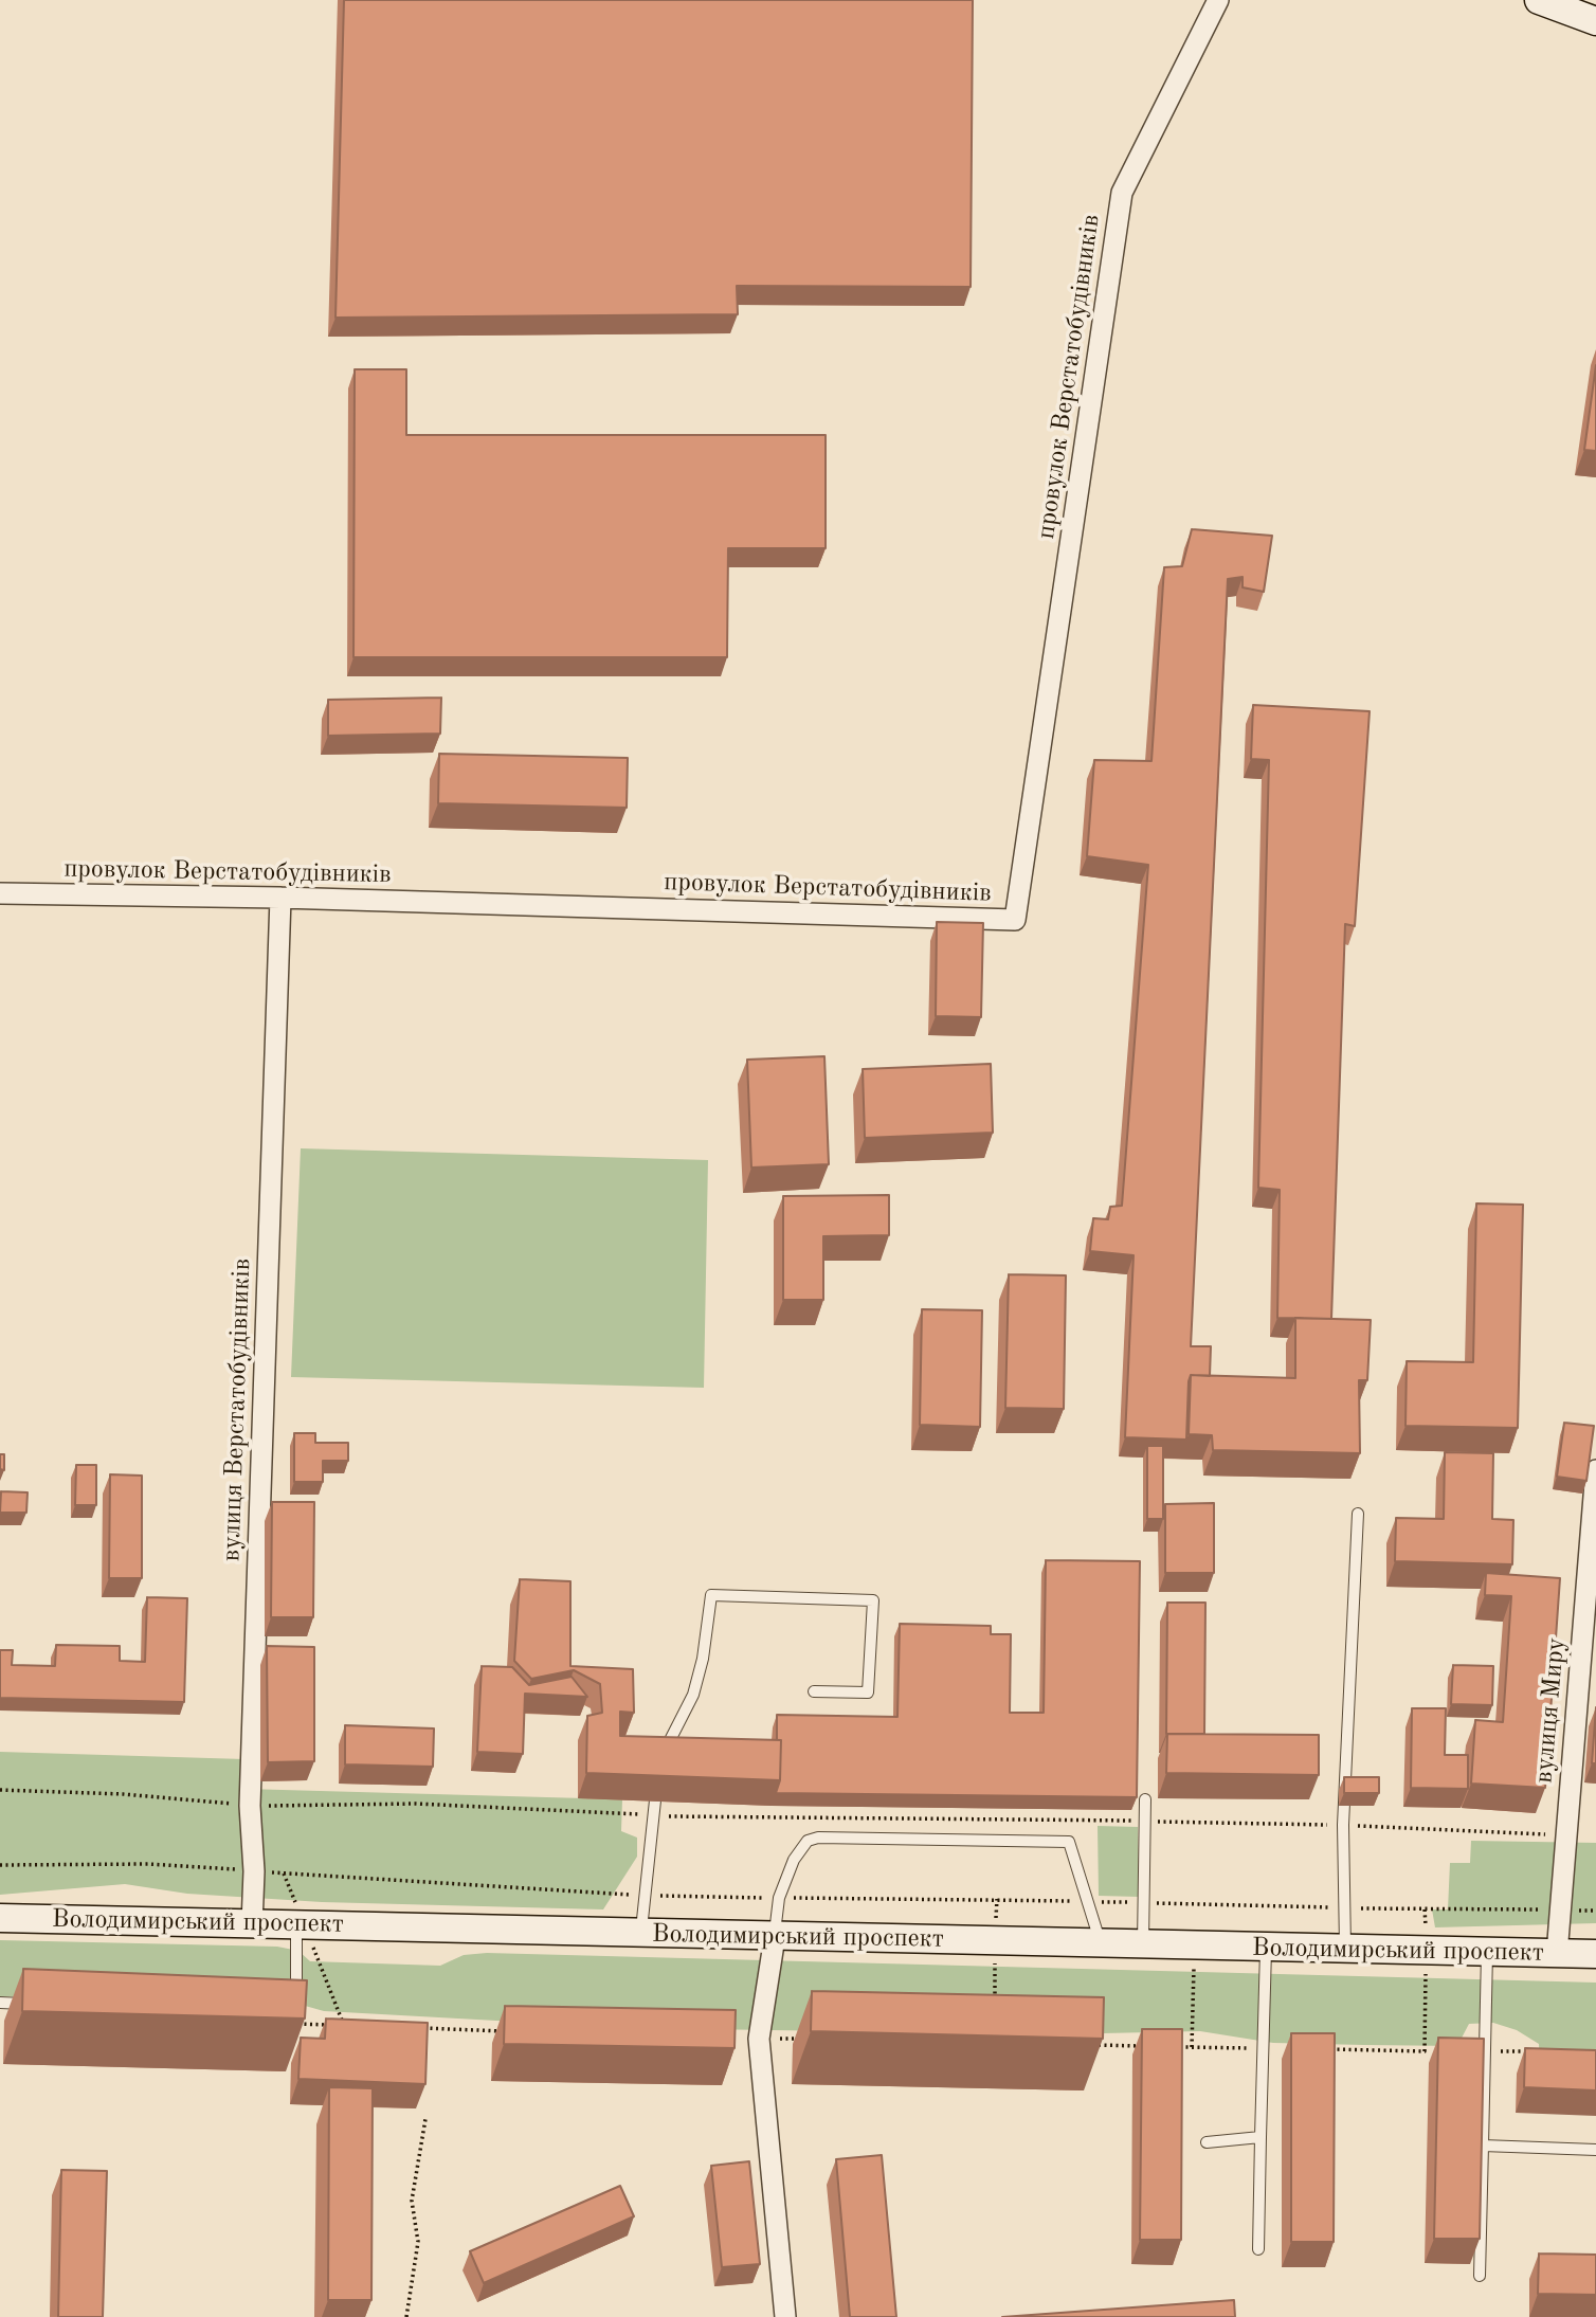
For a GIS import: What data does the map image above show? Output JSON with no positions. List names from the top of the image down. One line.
{"streets":{"main road":["Володимирський проспект"],"street":["провулок Верстатобудівників","вулиця Верстатобудівників","вулиця Миру"]},"crossings":[["провулок Верстатобудівників","вулиця Верстатобудівників"],["вулиця Верстатобудівників","Володимирський проспект"],["вулиця Миру","Володимирський проспект"]]}
